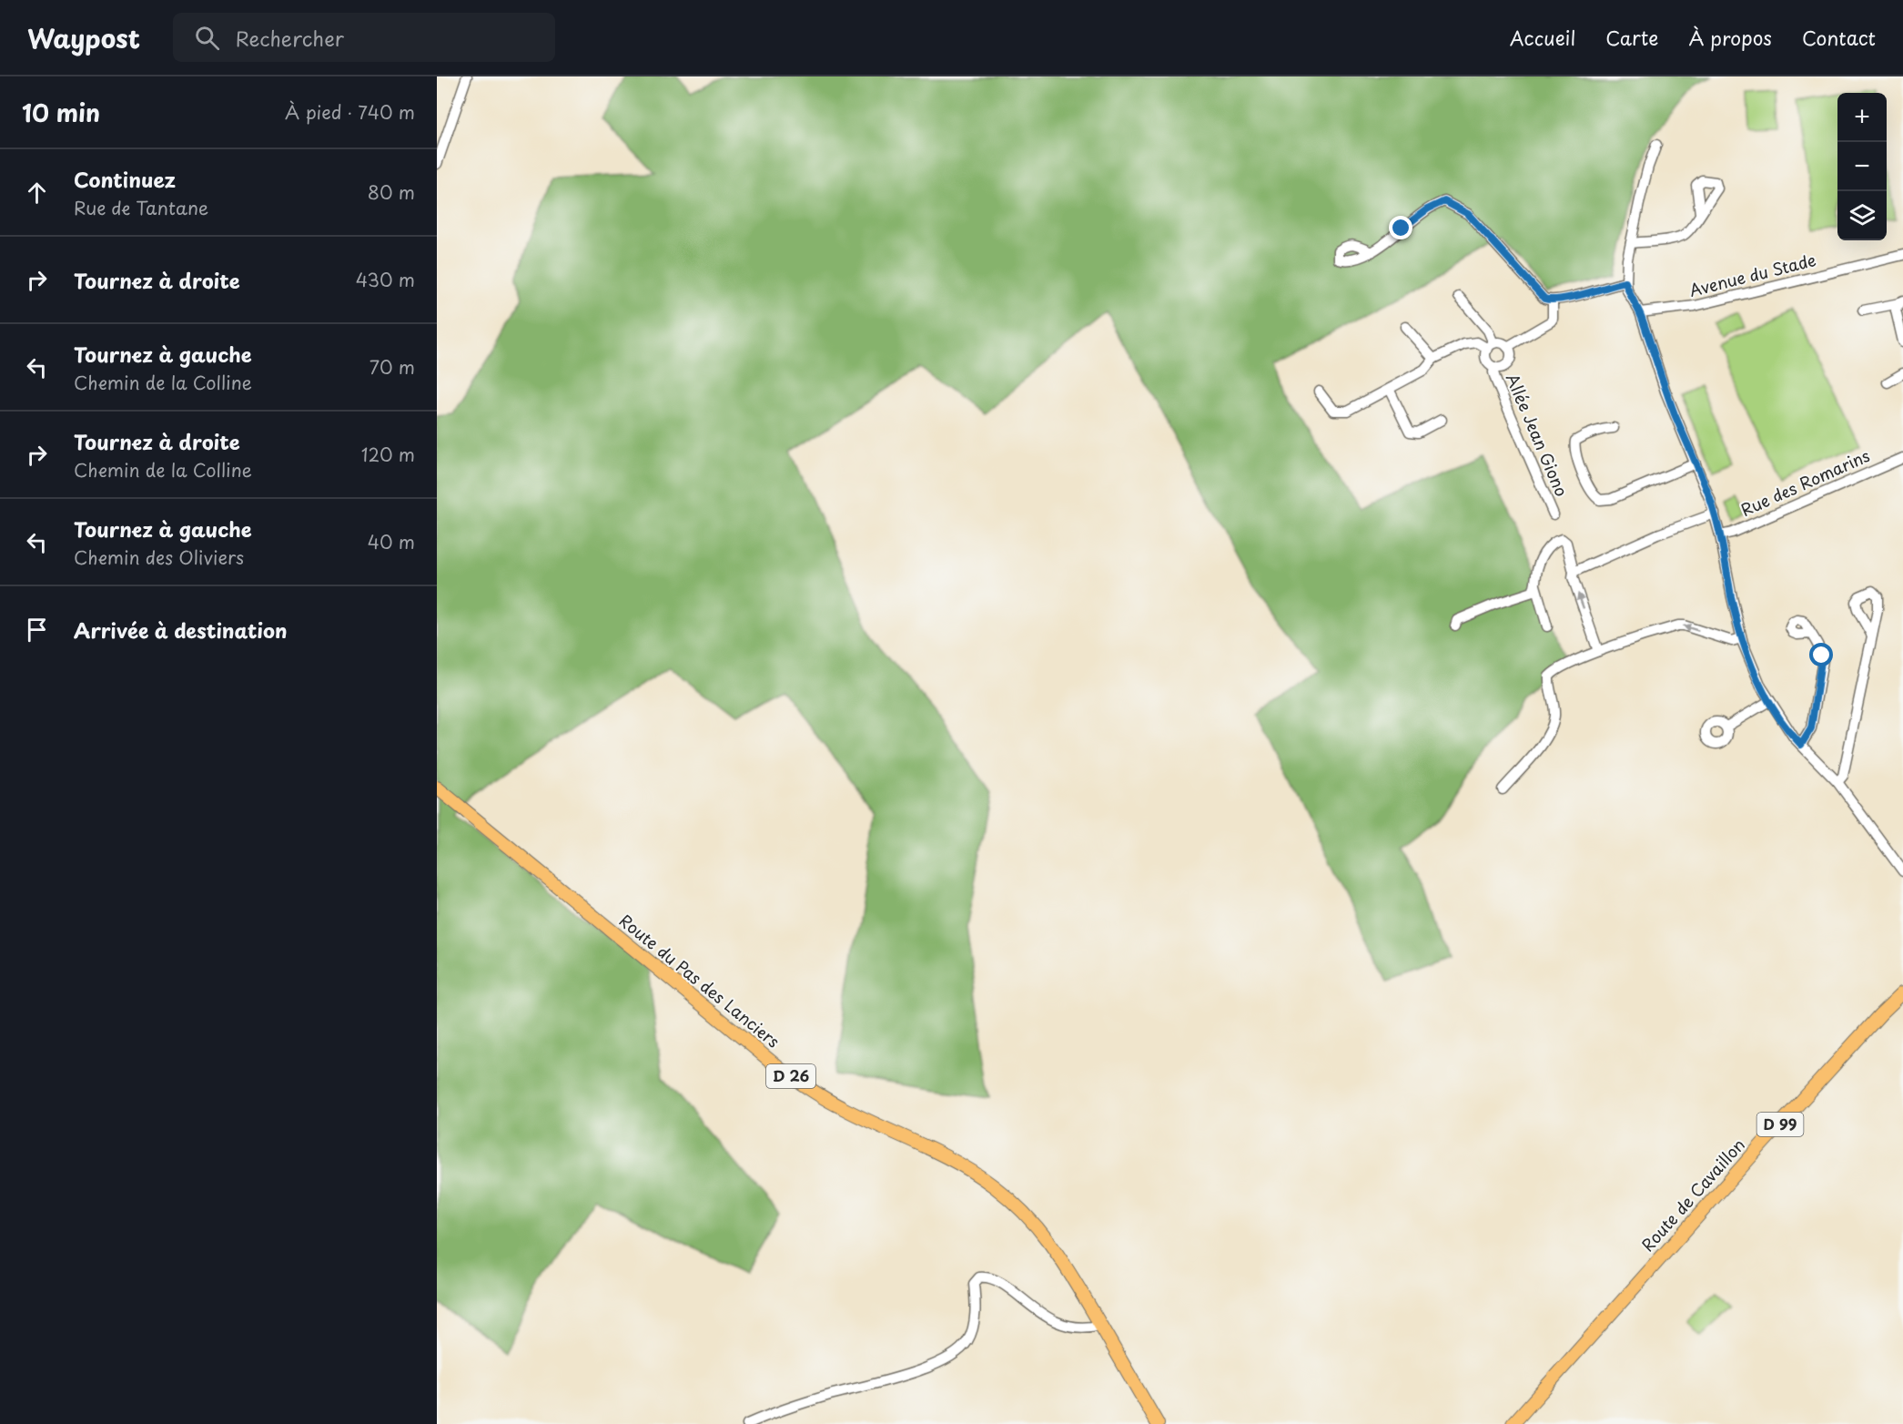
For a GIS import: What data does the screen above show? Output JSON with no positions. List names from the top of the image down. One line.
{"streets":{"main road":["Route du Pas des Lanciers","D 26","D 99","Route de Cavaillon"],"street":["Avenue du Stade","Allée Jean Giono","Rue des Romarins"]},"page":{"header":"Waypost","search":"Rechercher","nav":["Accueil","Carte","À propos","Contact"],"heading":["10 min","À pied · 740 m"],"map_buttons":["+","−"],"list":[["Continuez","Rue de Tantane","80 m"],["Tournez à droite","430 m"],["Tournez à gauche","Chemin de la Colline","70 m"],["Tournez à droite","Chemin de la Colline","120 m"],["Tournez à gauche","Chemin des Oliviers","40 m"],"Arrivée à destination"]}}
